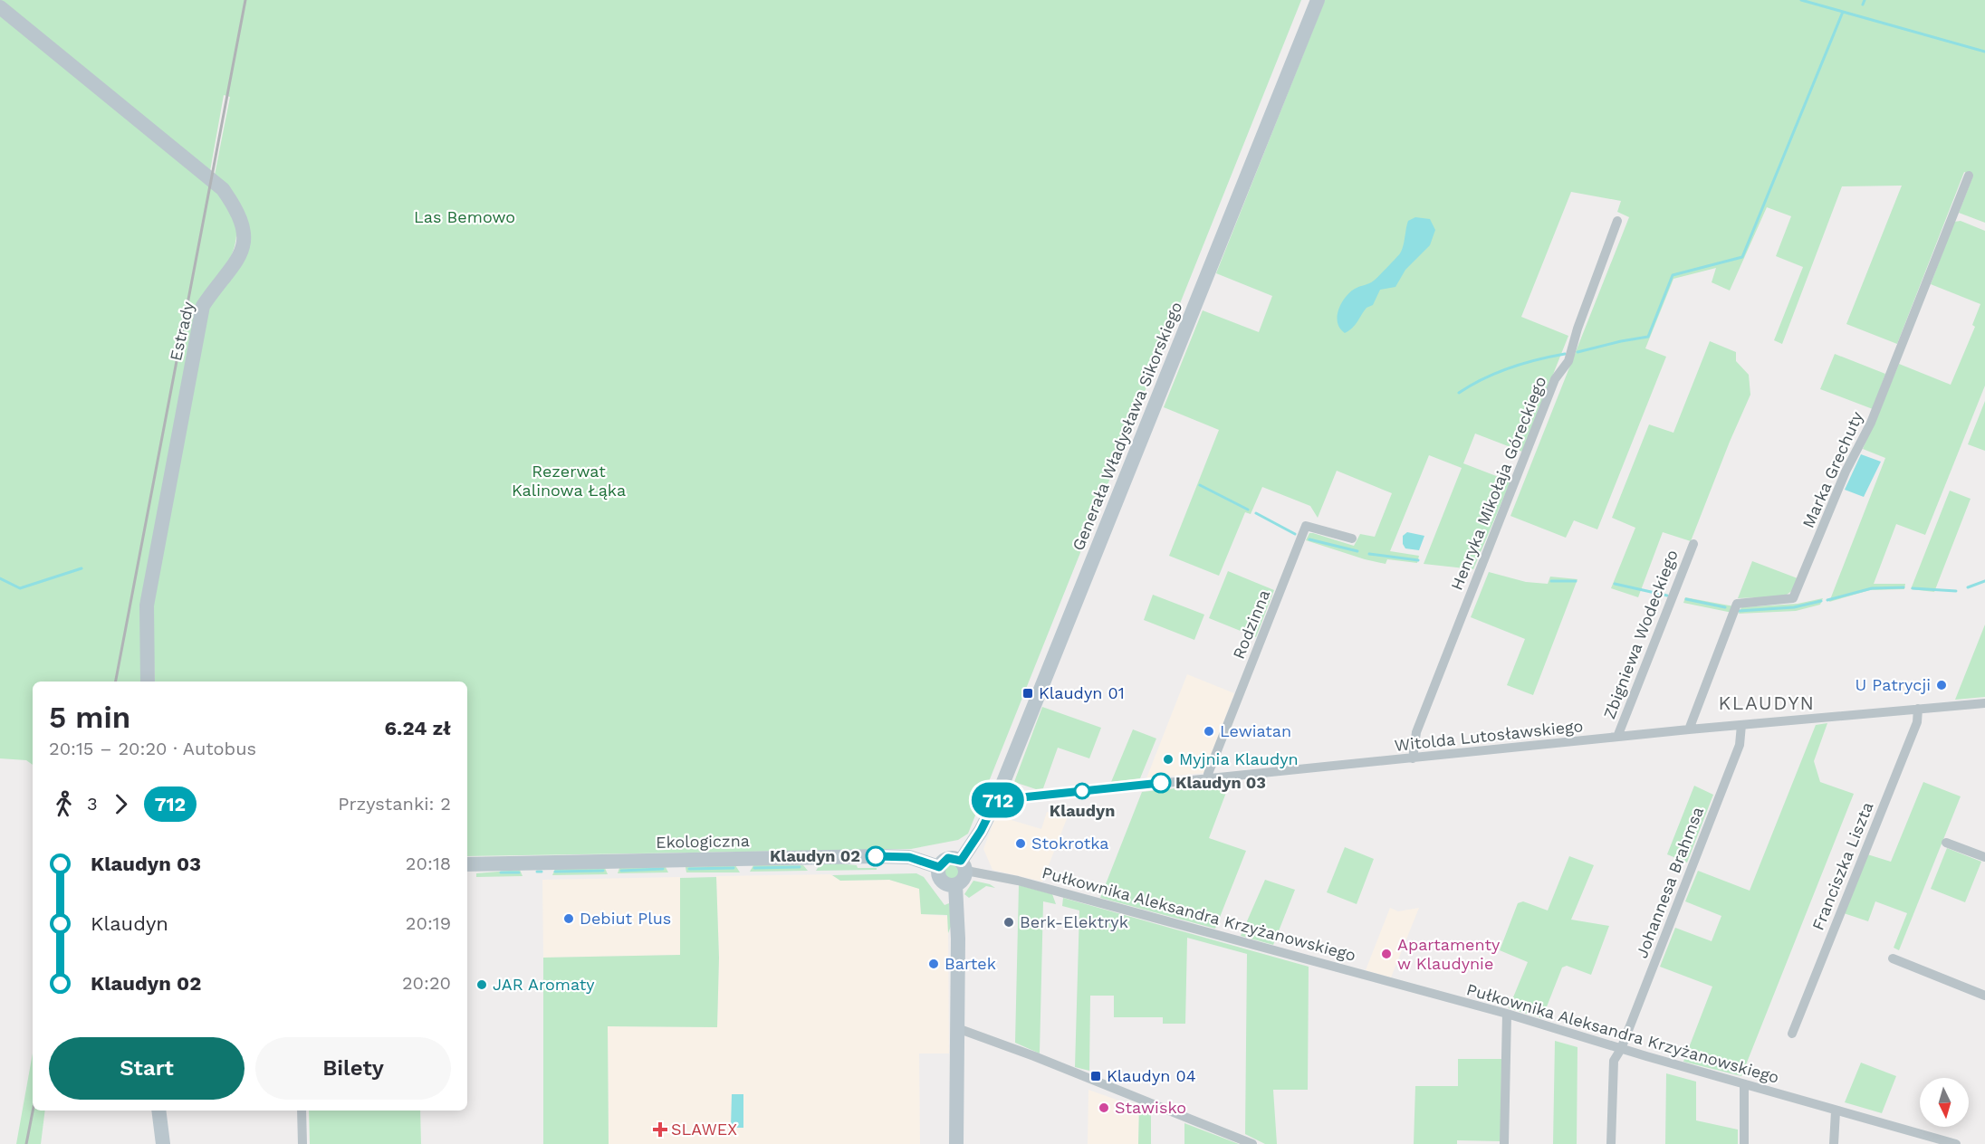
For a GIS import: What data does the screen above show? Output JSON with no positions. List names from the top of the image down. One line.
{"streets":{"main road":["Estrady","Generała Władysława Sikorskiego","Ekologiczna"],"street":["Marka Grechuty","Henryka Mikołaja Góreckiego","Rodzinna","Zbigniewa Wodeckiego","Witolda Lutosławskiego","Franciszka Liszta","Johannesa Brahmsa","Pułkownika Aleksandra Krzyżanowskiego"]},"crossings":[["Generała Władysława Sikorskiego","Witolda Lutosławskiego"],["Generała Władysława Sikorskiego","Ekologiczna"],["Generała Władysława Sikorskiego","Pułkownika Aleksandra Krzyżanowskiego"],["Marka Grechuty","Witolda Lutosławskiego"],["Henryka Mikołaja Góreckiego","Witolda Lutosławskiego"],["Rodzinna","Witolda Lutosławskiego"],["Zbigniewa Wodeckiego","Witolda Lutosławskiego"],["Witolda Lutosławskiego","Franciszka Liszta"],["Witolda Lutosławskiego","Johannesa Brahmsa"],["Ekologiczna","Pułkownika Aleksandra Krzyżanowskiego"],["Johannesa Brahmsa","Pułkownika Aleksandra Krzyżanowskiego"]],"districts":["KLAUDYN"],"parks":["Las Bemowo","Rezerwat Kalinowa Łąka"],"places":{"other":["U Patrycji","Lewiatan","Myjnia Klaudyn","Klaudyn 03","Klaudyn","Stokrotka","Klaudyn 02","Debiut Plus","Berk-Elektryk","Apartamenty w Klaudynie","Bartek","JAR Aromaty","Stawisko"],"transit":["Klaudyn 01","Klaudyn 04"],"health":["SLAWEX"]},"lines":["bus line 712"],"north":"bottom","page":{"on_map":"712","heading":["5 min","20:15 – 20:20 · Autobus","6.24 zł"],"legs":["3","712","Przystanki: 2"],"list":[{"name":"Klaudyn 03","value":"20:18"},{"name":"Klaudyn","value":"20:19"},{"name":"Klaudyn 02","value":"20:20"}],"buttons":["Start","Bilety"]}}
